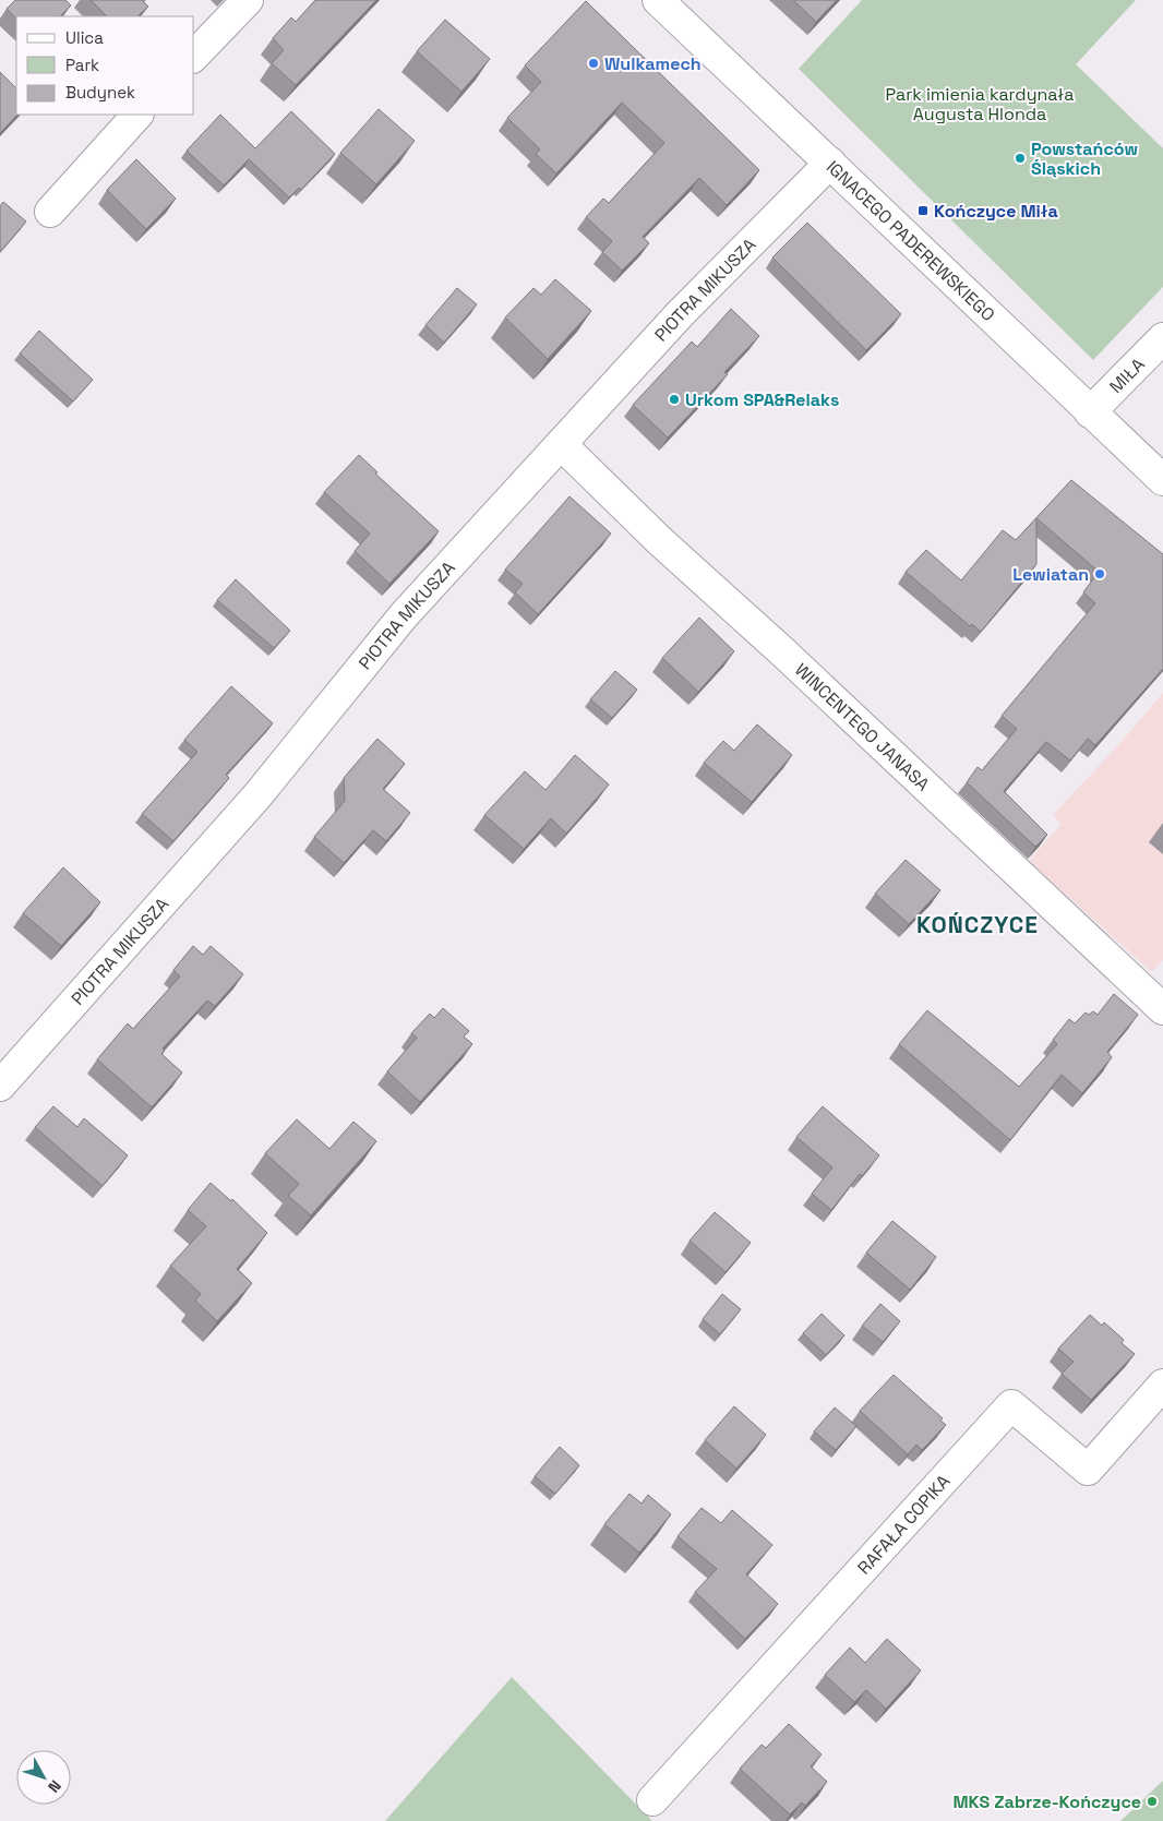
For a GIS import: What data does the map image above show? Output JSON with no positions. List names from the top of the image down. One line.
{"streets":{"street":["IGNACEGO PADEREWSKIEGO","PIOTRA MIKUSZA","MIŁA","WINCENTEGO JANASA","RAFAŁA COPIKA"]},"crossings":[["IGNACEGO PADEREWSKIEGO","PIOTRA MIKUSZA"],["IGNACEGO PADEREWSKIEGO","MIŁA"],["PIOTRA MIKUSZA","WINCENTEGO JANASA"]],"districts":["KOŃCZYCE"],"parks":["Park imienia kardynała Augusta Hlonda"],"places":{"other":["Wulkamech","Powstańców Śląskich","Urkom SPA&Relaks","Lewiatan","MKS Zabrze-Kończyce"],"transit":["Kończyce Miła"]},"legend":["Ulica","Park","Budynek"],"north":"bottom right"}
